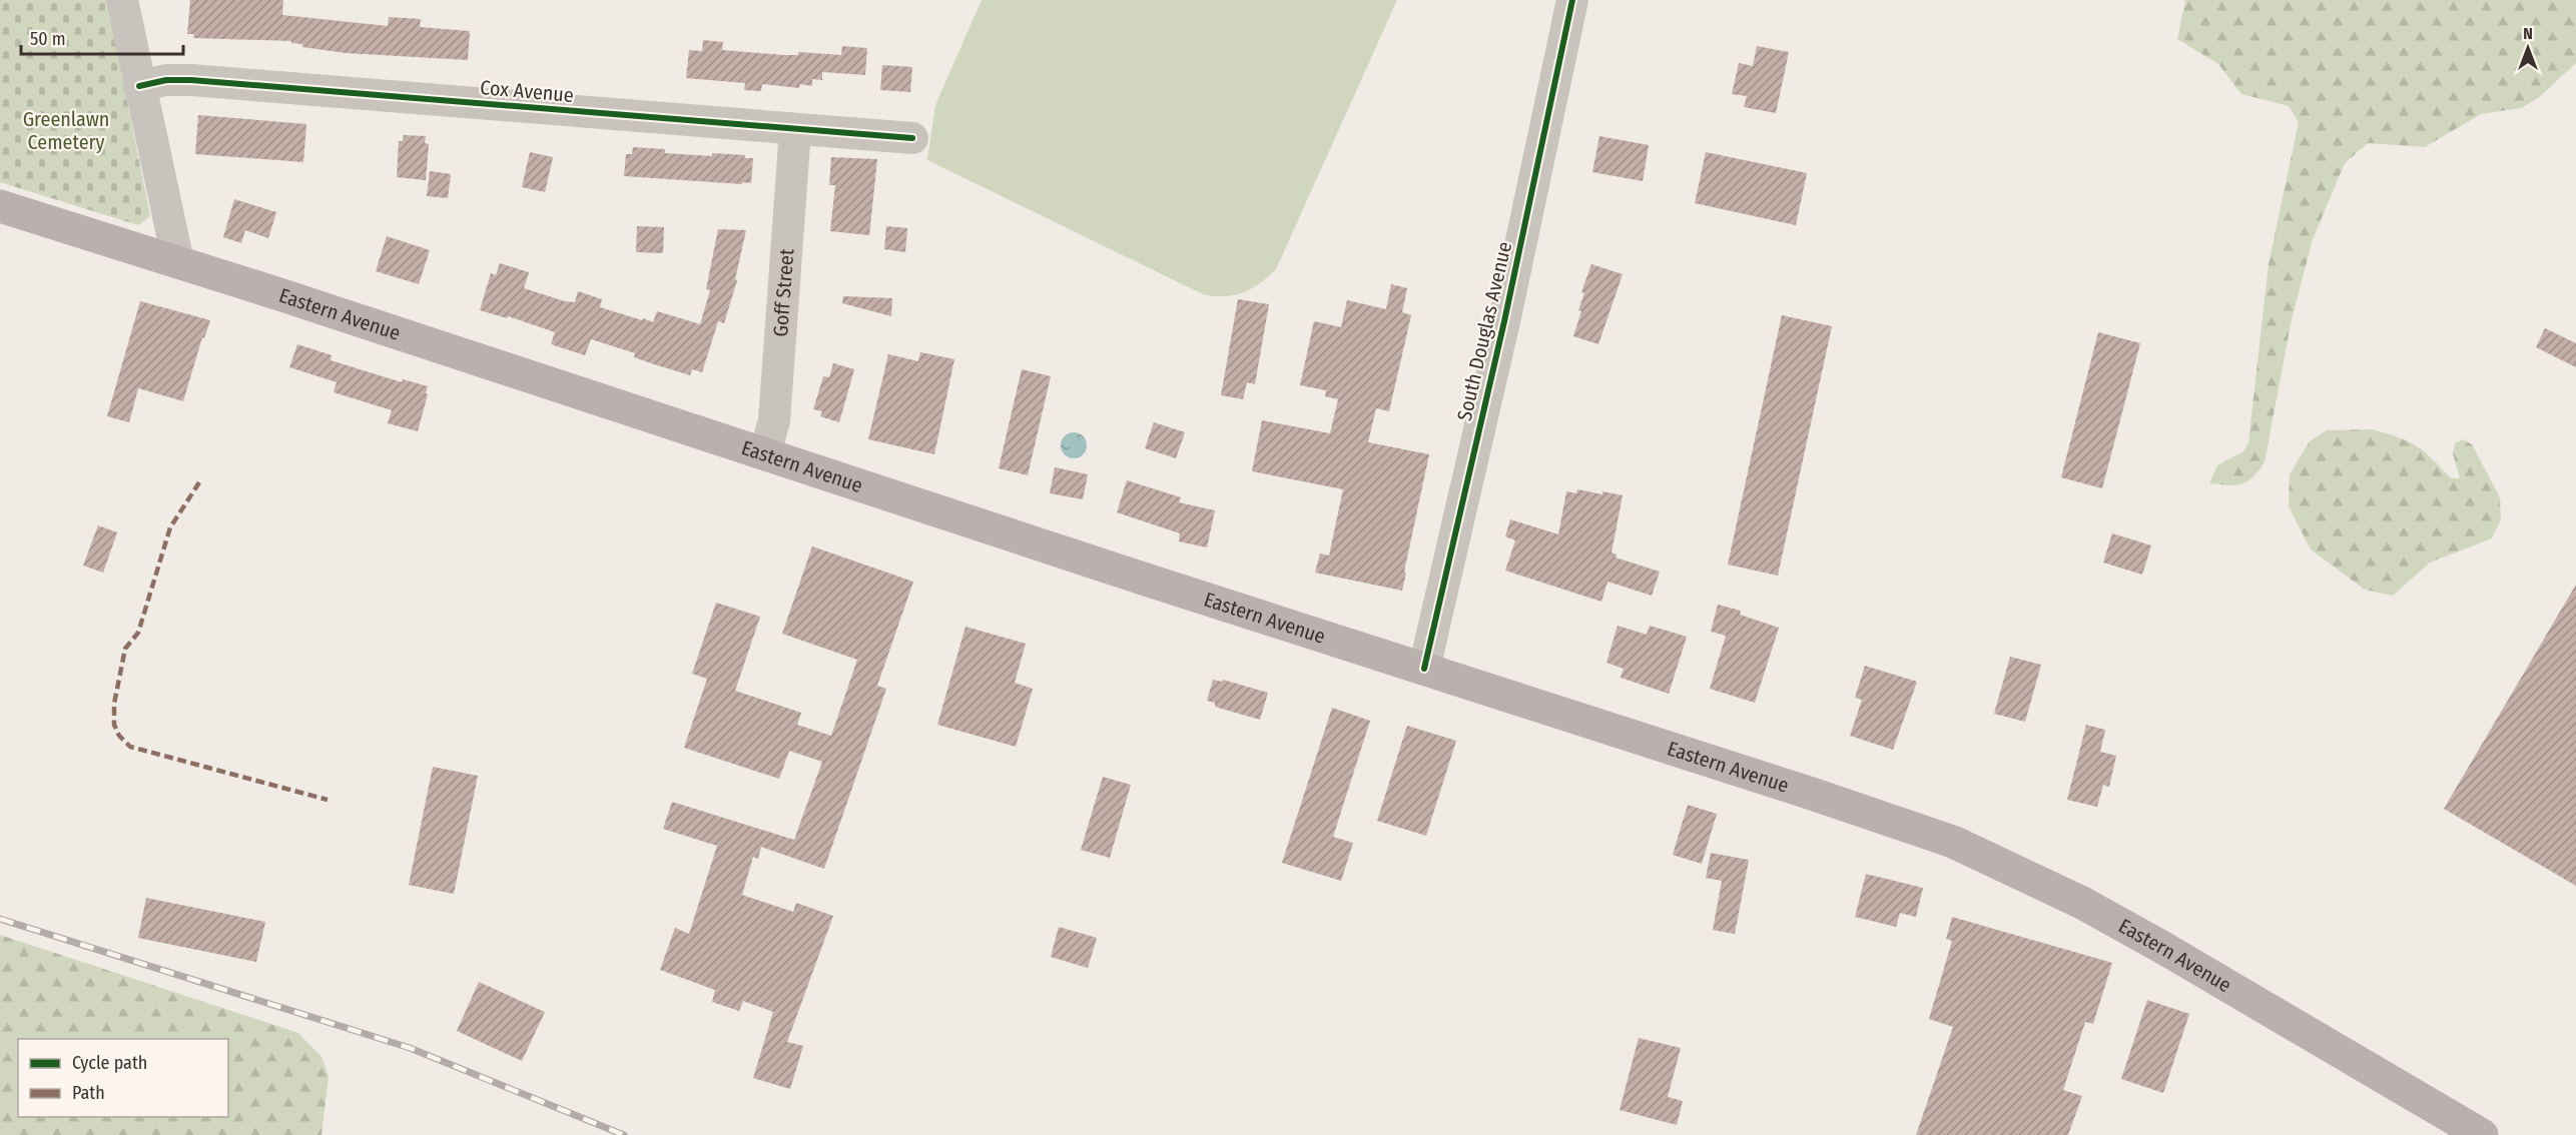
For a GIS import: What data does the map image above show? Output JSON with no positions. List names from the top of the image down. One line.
{"streets":{"main road":["Eastern Avenue"],"street":["Cox Avenue","Goff Street","South Douglas Avenue"]},"crossings":[["Cox Avenue","Goff Street"],["Goff Street","Eastern Avenue"],["Eastern Avenue","South Douglas Avenue"]],"parks":["Greenlawn Cemetery"],"legend":["Cycle path","Path"],"scale_bar":"50 m","north":"top"}
